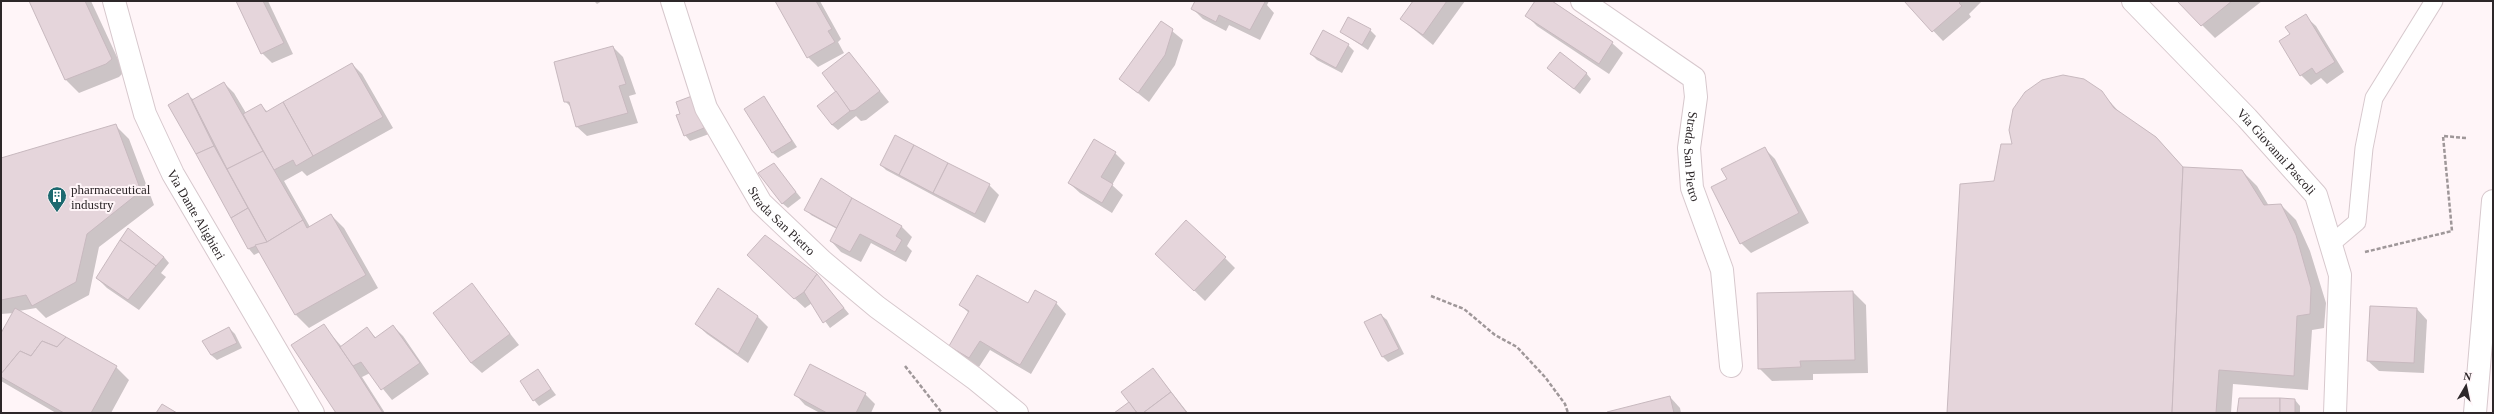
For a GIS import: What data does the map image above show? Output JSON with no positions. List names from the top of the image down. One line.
{"streets":{"main road":["Via Giovanni Pascoli","Strada San Pietro","Via Dante Alighieri"]},"places":{"building":["pharmaceutical industry"]},"north":"top"}
